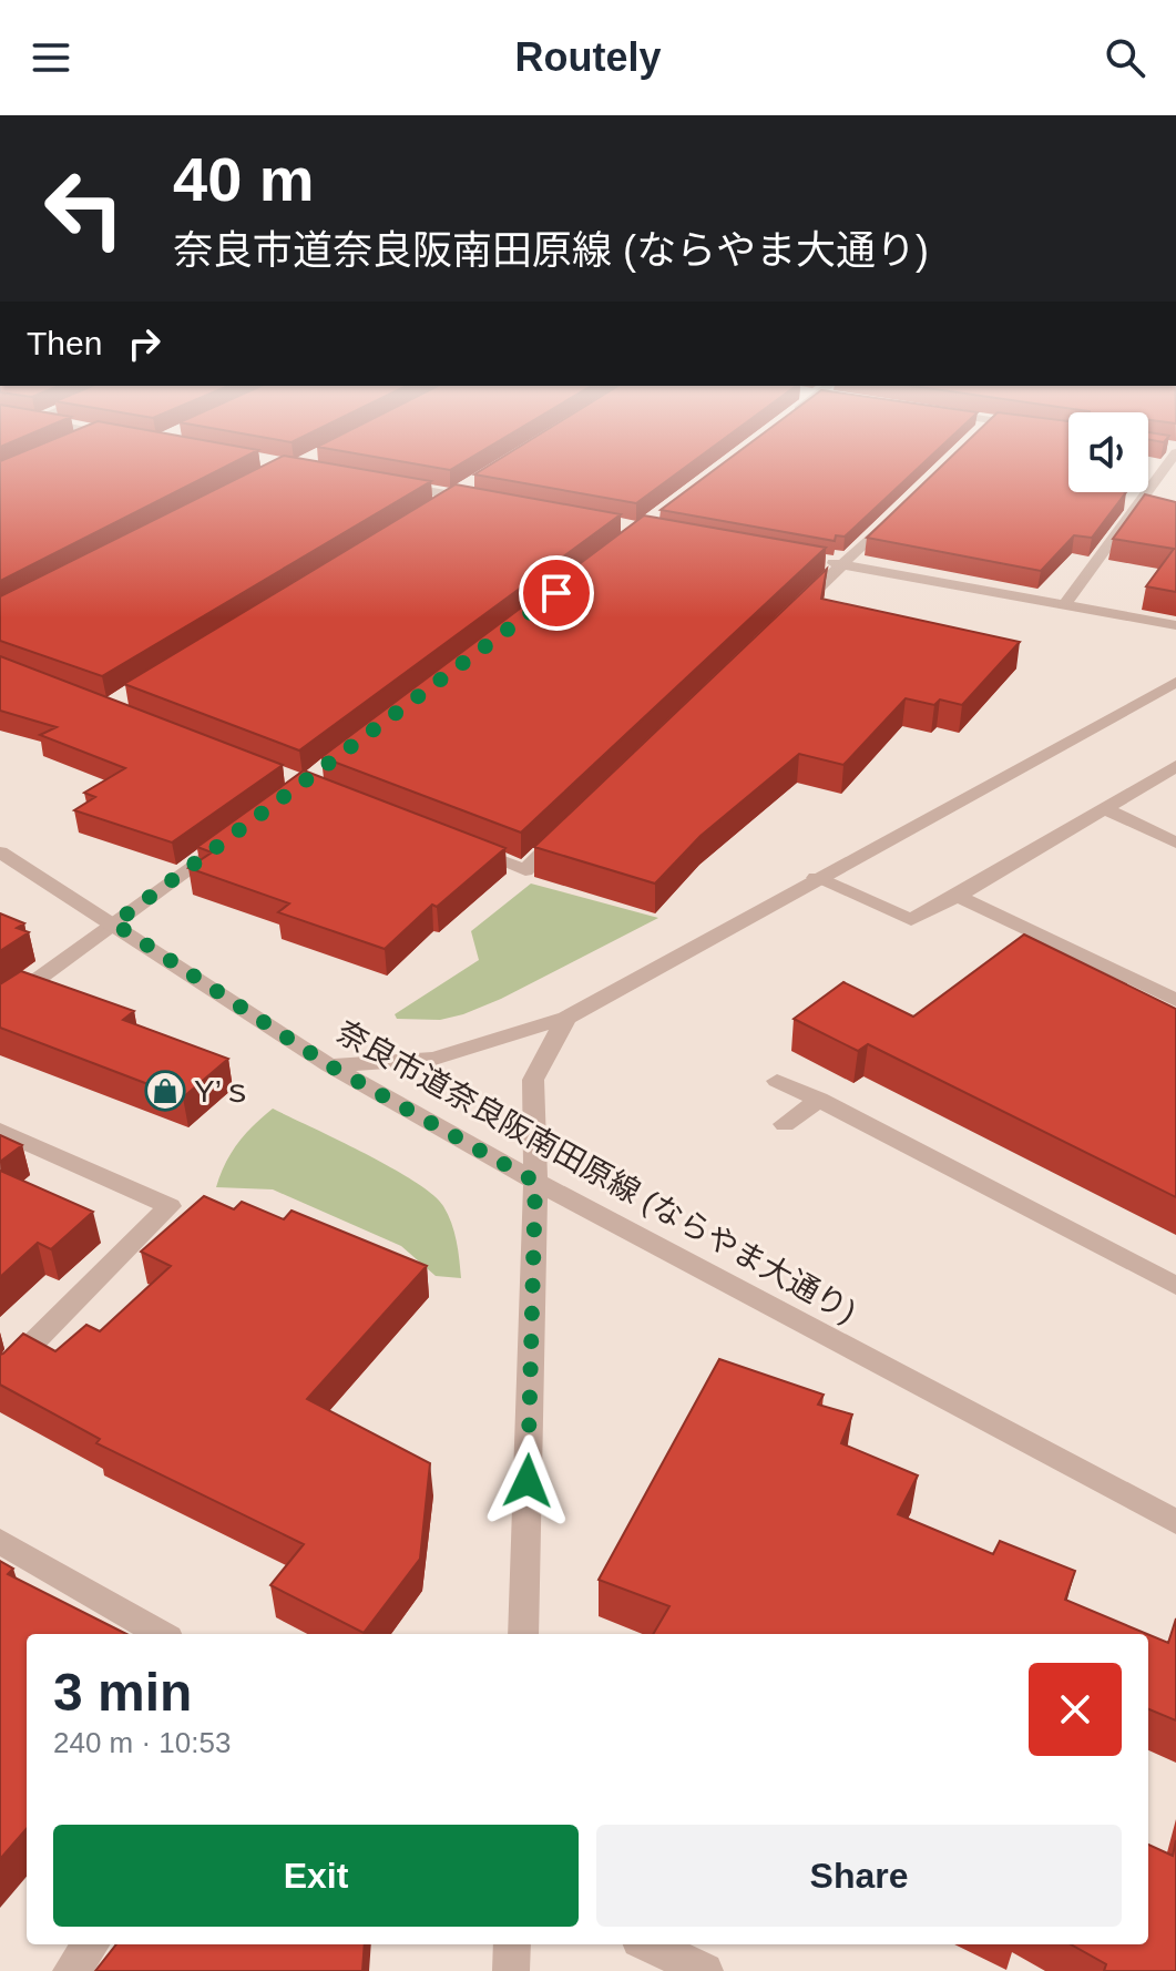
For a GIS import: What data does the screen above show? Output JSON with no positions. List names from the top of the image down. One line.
{"streets":{"street":["奈良市道奈良阪南田原線 (ならやま大通り)"]},"places":{"shop":["Y’ｓ"]},"page":{"header":"Routely","turn":["40 m","奈良市道奈良阪南田原線 (ならやま大通り)"],"then":"Then","heading":["3 min","240 m · 10:53"],"buttons":["Exit","Share"]}}
